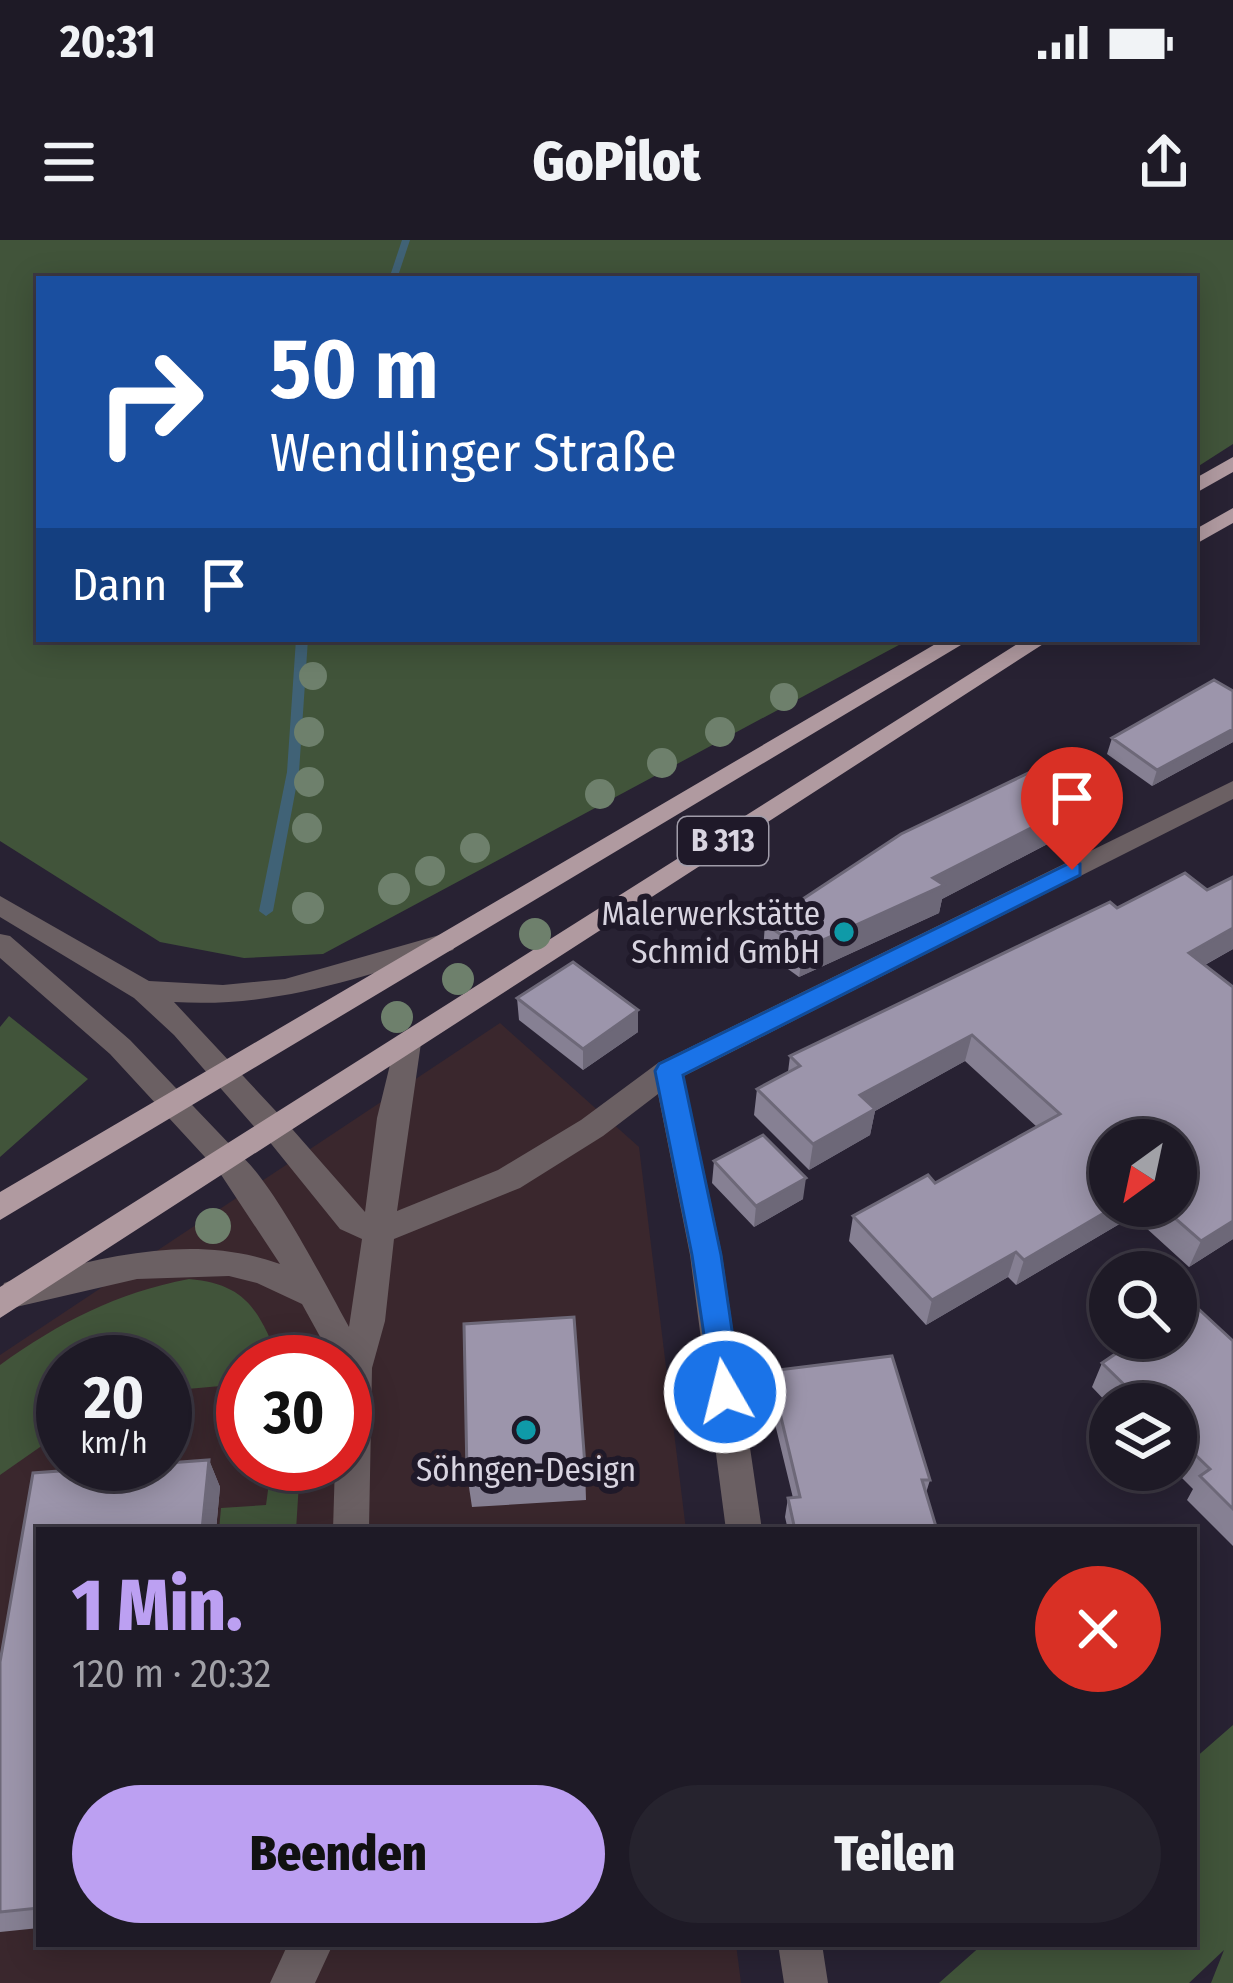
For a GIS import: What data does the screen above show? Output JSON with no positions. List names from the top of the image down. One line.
{"streets":{"main road":["B 313"]},"places":["Malerwerkstätte Schmid GmbH","Söhngen-Design"],"north":"bottom left","page":{"status":"20:31","header":"GoPilot","turn":["50 m","Wendlinger Straße"],"then":"Dann","speed":"20 km/h","limit":"30","heading":["1 Min.","120 m · 20:32"],"buttons":["Beenden","Teilen"]}}
